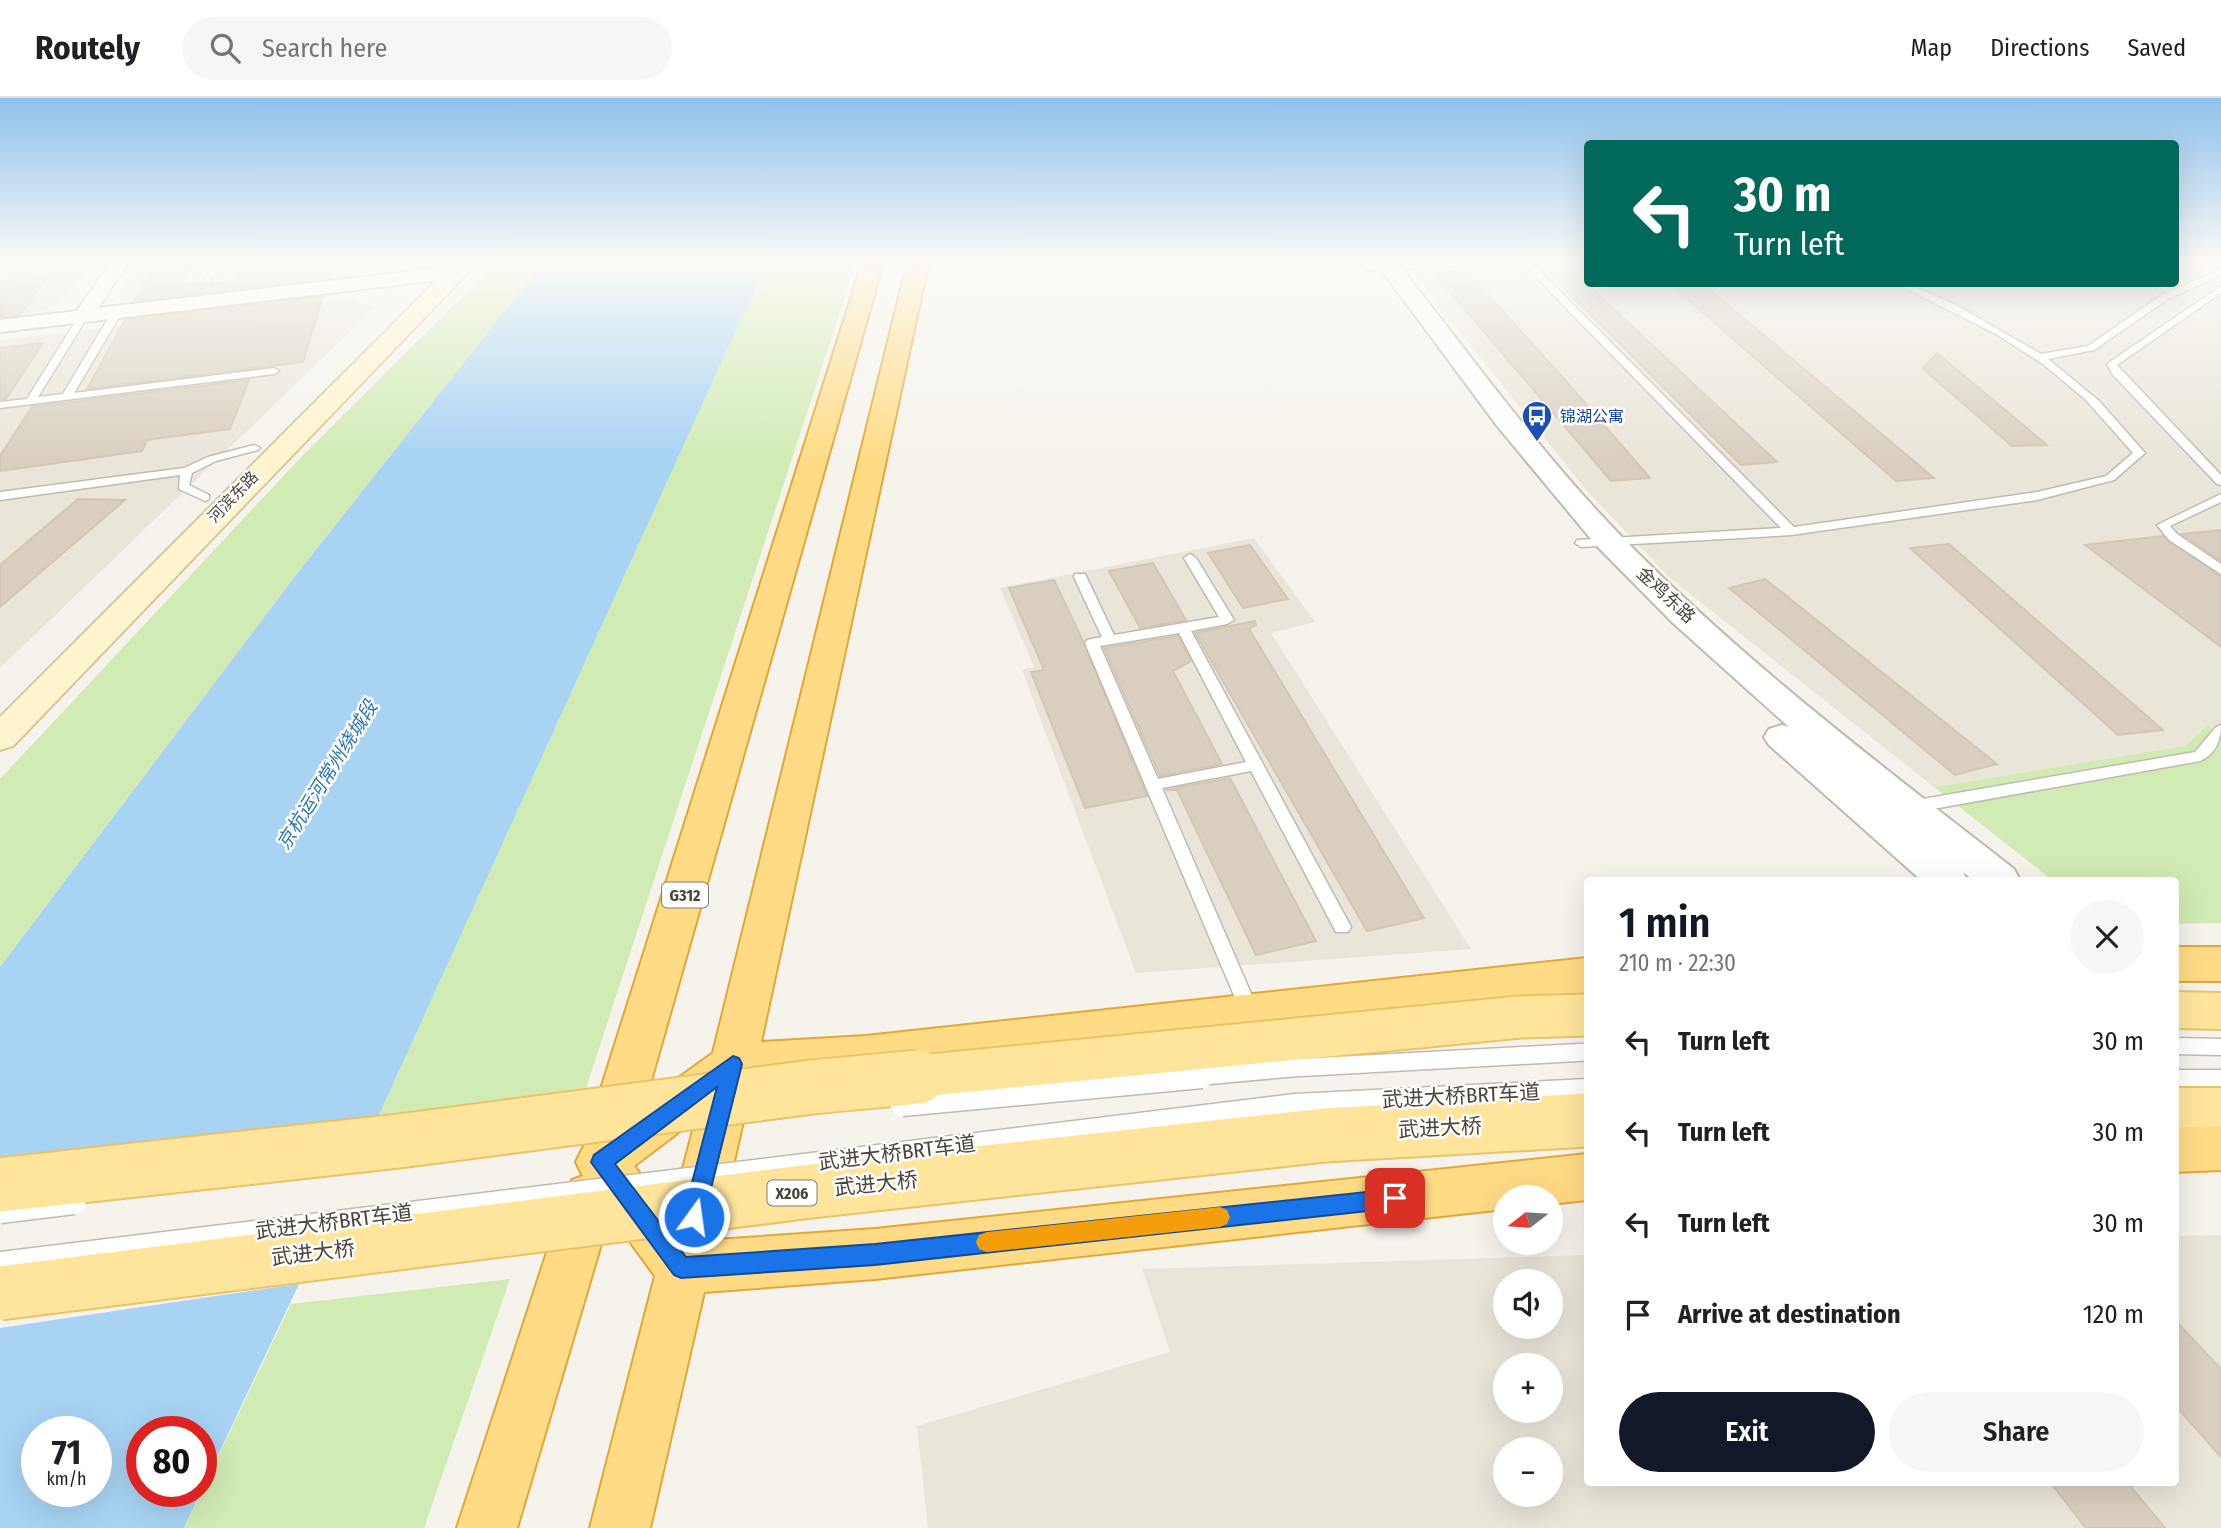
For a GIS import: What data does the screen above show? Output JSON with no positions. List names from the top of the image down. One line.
{"streets":{"highway":["G312"],"main road":["河滨东路","武进大桥","X206"],"street":["金鸡东路"],"lane":["武进大桥BRT车道"]},"water":["京杭运河常州绕城段"],"places":{"bus stop":["锦湖公寓"]},"north":"left","page":{"header":"Routely","search":"Search here","nav":["Map","Directions","Saved"],"turn":["30 m","Turn left"],"heading":["1 min","210 m · 22:30"],"list":[{"name":"Turn left","value":"30 m"},{"name":"Turn left","value":"30 m"},{"name":"Turn left","value":"30 m"},{"name":"Arrive at destination","value":"120 m"}],"map_buttons":["+","−"],"buttons":["Exit","Share"],"speed":"71 km/h","limit":"80"}}
